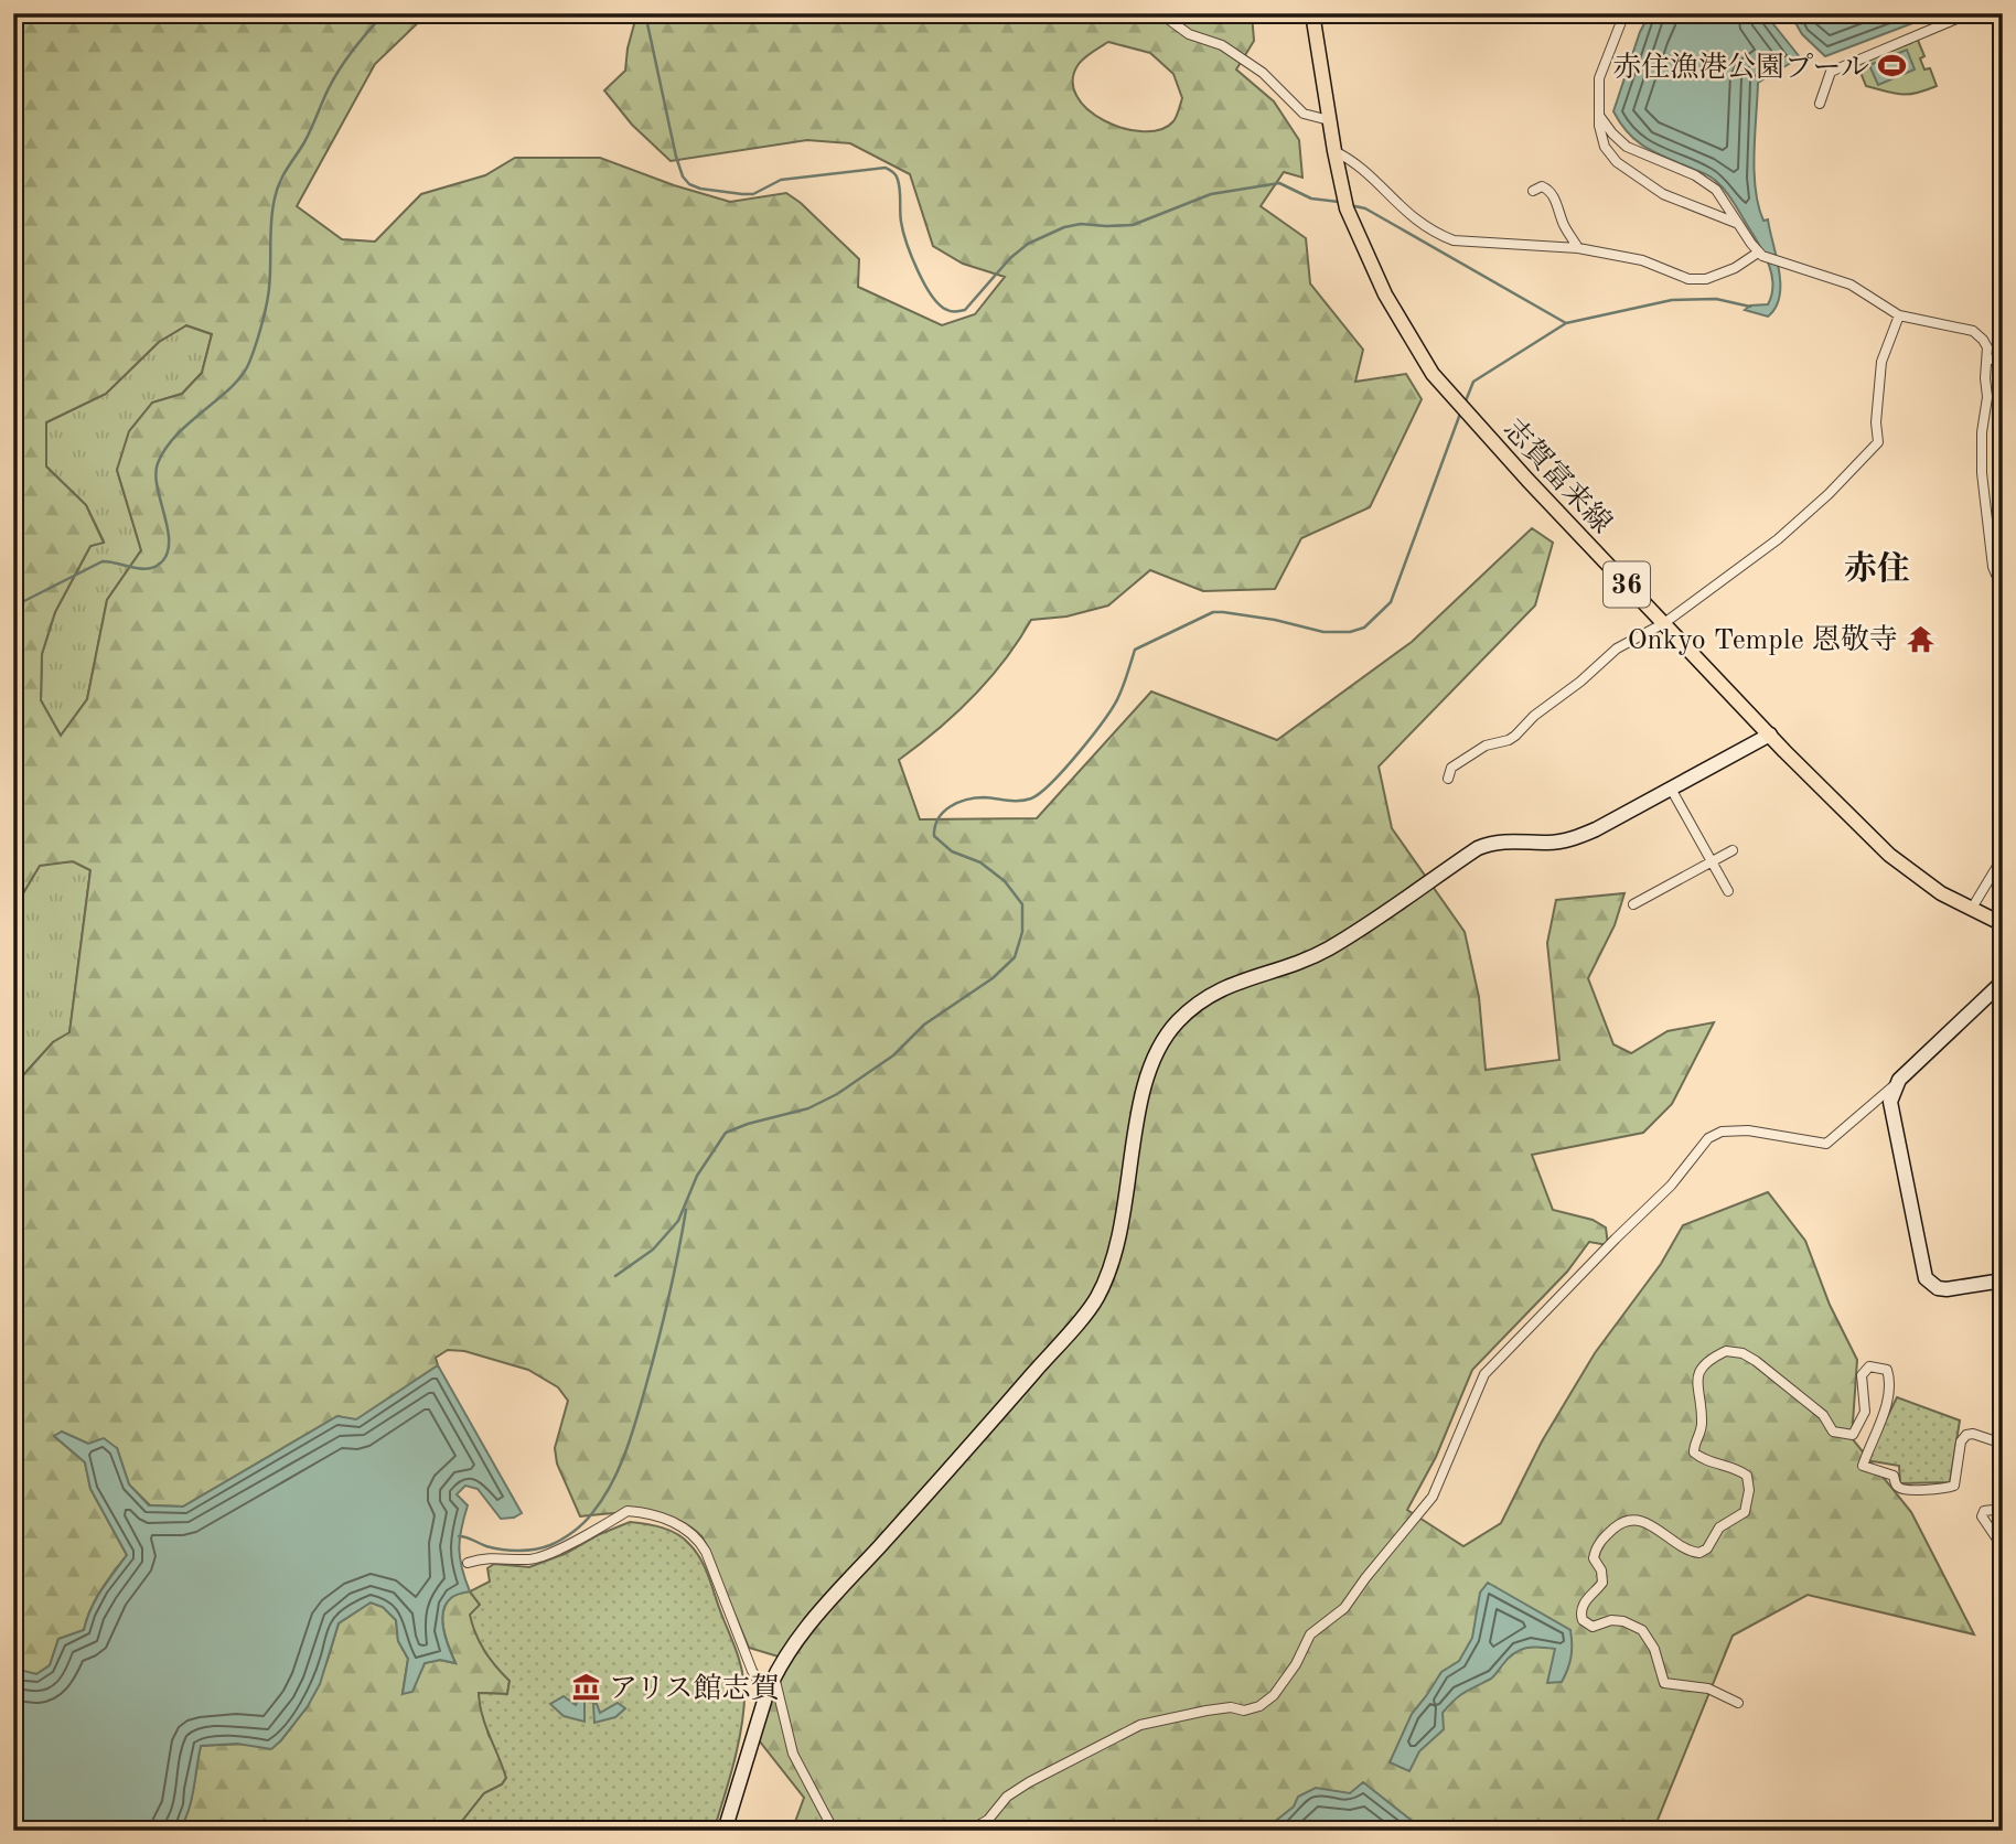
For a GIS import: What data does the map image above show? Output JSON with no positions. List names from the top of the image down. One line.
{"streets":{"main road":["志賀富来線","36"]},"districts":["赤住"],"places":{"sports":["赤住漁港公園プール"],"temple":["Onkyo Temple 恩敬寺"],"museum":["アリス館志賀"]}}
